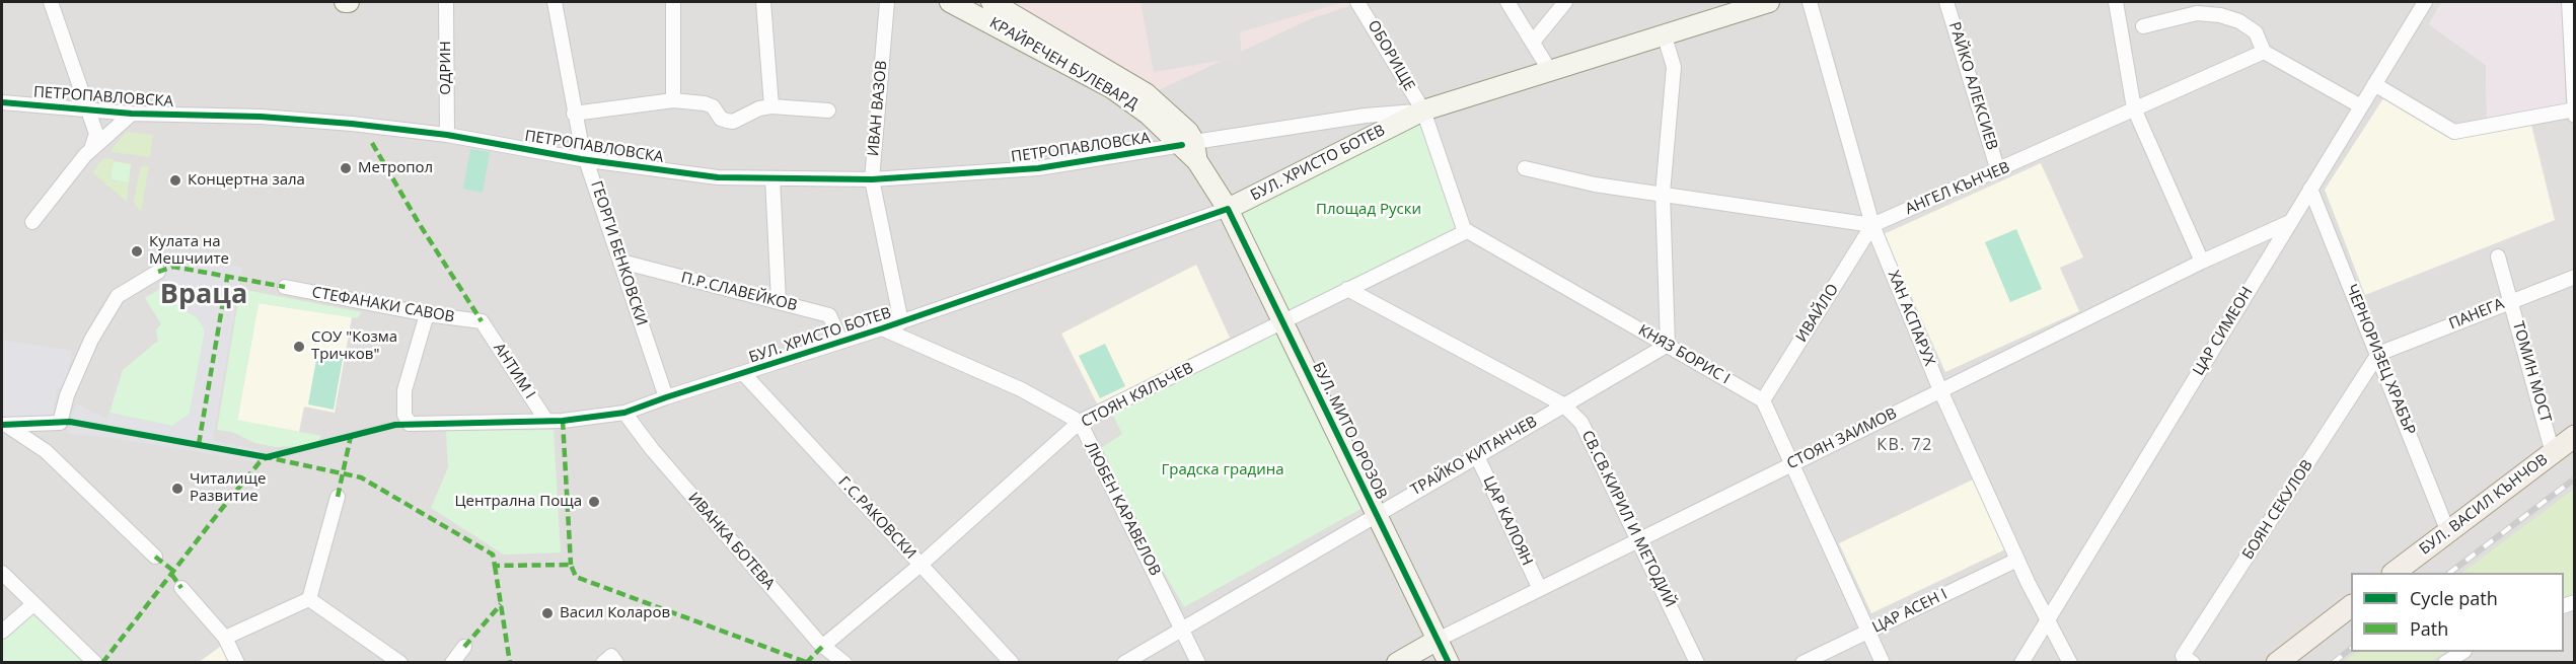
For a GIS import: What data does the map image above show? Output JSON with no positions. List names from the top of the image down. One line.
{"streets":{"main road":["БУЛ. ВАСИЛ КЪНЧОВ"],"street":["ОБОРИЩЕ","КРАЙРЕЧЕН БУЛЕВАРД","ОДРИН","РАЙКО АЛЕКСИЕВ","ПЕТРОПАВЛОВСКА","ИВАН ВАЗОВ","БУЛ. ХРИСТО БОТЕВ","АНГЕЛ КЪНЧЕВ","ГЕОРГИ БЕНКОВСКИ","П.Р.СЛАВЕЙКОВ","СТЕФАНАКИ САВОВ","ИВАЙЛО","ПАНЕГА","ХАН АСПАРУХ","ЦАР СИМЕОН","КНЯЗ БОРИС I","ЧЕРНОРИЗЕЦ ХРАБЪР","АНТИМ I","ТОМИН МОСТ","СТОЯН КЯЛЪЧЕВ","БУЛ. МИТО ОРОЗОВ","СТОЯН ЗАИМОВ","ТРАЙКО КИТАНЧЕВ","ЛЮБЕН КАРАВЕЛОВ","БОЯН СЕКУЛОВ","Г.С.РАКОВСКИ","СВ.СВ.КИРИЛ И МЕТОДИЙ","ЦАР КАЛОЯН","ИВАНКА БОТЕВА","ЦАР АСЕН I"]},"crossings":[["ОБОРИЩЕ","ПЕТРОПАВЛОВСКА"],["ОБОРИЩЕ","БУЛ. ХРИСТО БОТЕВ"],["КРАЙРЕЧЕН БУЛЕВАРД","ПЕТРОПАВЛОВСКА"],["КРАЙРЕЧЕН БУЛЕВАРД","БУЛ. ХРИСТО БОТЕВ"],["КРАЙРЕЧЕН БУЛЕВАРД","БУЛ. МИТО ОРОЗОВ"],["ОДРИН","ПЕТРОПАВЛОВСКА"],["РАЙКО АЛЕКСИЕВ","АНГЕЛ КЪНЧЕВ"],["ПЕТРОПАВЛОВСКА","ИВАН ВАЗОВ"],["ПЕТРОПАВЛОВСКА","БУЛ. ХРИСТО БОТЕВ"],["ПЕТРОПАВЛОВСКА","ГЕОРГИ БЕНКОВСКИ"],["ИВАН ВАЗОВ","БУЛ. ХРИСТО БОТЕВ"],["БУЛ. ХРИСТО БОТЕВ","ГЕОРГИ БЕНКОВСКИ"],["БУЛ. ХРИСТО БОТЕВ","П.Р.СЛАВЕЙКОВ"],["БУЛ. ХРИСТО БОТЕВ","СТЕФАНАКИ САВОВ"],["БУЛ. ХРИСТО БОТЕВ","АНТИМ I"],["БУЛ. ХРИСТО БОТЕВ","БУЛ. МИТО ОРОЗОВ"],["БУЛ. ХРИСТО БОТЕВ","ЛЮБЕН КАРАВЕЛОВ"],["БУЛ. ХРИСТО БОТЕВ","Г.С.РАКОВСКИ"],["БУЛ. ХРИСТО БОТЕВ","ИВАНКА БОТЕВА"],["АНГЕЛ КЪНЧЕВ","ИВАЙЛО"],["АНГЕЛ КЪНЧЕВ","ХАН АСПАРУХ"],["ГЕОРГИ БЕНКОВСКИ","П.Р.СЛАВЕЙКОВ"],["СТЕФАНАКИ САВОВ","АНТИМ I"],["ИВАЙЛО","ХАН АСПАРУХ"],["ИВАЙЛО","КНЯЗ БОРИС I"],["ПАНЕГА","ЧЕРНОРИЗЕЦ ХРАБЪР"],["ПАНЕГА","ТОМИН МОСТ"],["ПАНЕГА","БОЯН СЕКУЛОВ"],["ХАН АСПАРУХ","ЦАР СИМЕОН"],["ХАН АСПАРУХ","СТОЯН ЗАИМОВ"],["ХАН АСПАРУХ","ЦАР АСЕН I"],["ЦАР СИМЕОН","ЧЕРНОРИЗЕЦ ХРАБЪР"],["ЦАР СИМЕОН","СТОЯН ЗАИМОВ"],["КНЯЗ БОРИС I","СТОЯН КЯЛЪЧЕВ"],["КНЯЗ БОРИС I","ТРАЙКО КИТАНЧЕВ"],["ЧЕРНОРИЗЕЦ ХРАБЪР","БУЛ. ВАСИЛ КЪНЧОВ"],["ЧЕРНОРИЗЕЦ ХРАБЪР","БОЯН СЕКУЛОВ"],["ТОМИН МОСТ","БУЛ. ВАСИЛ КЪНЧОВ"],["СТОЯН КЯЛЪЧЕВ","БУЛ. МИТО ОРОЗОВ"],["СТОЯН КЯЛЪЧЕВ","ЛЮБЕН КАРАВЕЛОВ"],["СТОЯН КЯЛЪЧЕВ","Г.С.РАКОВСКИ"],["СТОЯН КЯЛЪЧЕВ","СВ.СВ.КИРИЛ И МЕТОДИЙ"],["СТОЯН КЯЛЪЧЕВ","ИВАНКА БОТЕВА"],["БУЛ. МИТО ОРОЗОВ","СТОЯН ЗАИМОВ"],["БУЛ. МИТО ОРОЗОВ","ТРАЙКО КИТАНЧЕВ"],["СТОЯН ЗАИМОВ","СВ.СВ.КИРИЛ И МЕТОДИЙ"],["СТОЯН ЗАИМОВ","ЦАР КАЛОЯН"],["ТРАЙКО КИТАНЧЕВ","ЛЮБЕН КАРАВЕЛОВ"],["ТРАЙКО КИТАНЧЕВ","СВ.СВ.КИРИЛ И МЕТОДИЙ"],["ТРАЙКО КИТАНЧЕВ","ЦАР КАЛОЯН"]],"districts":["Враца","КВ. 72"],"parks":["Площад Руски","Градска градина"],"places":["Метропол","Концертна зала","Кулата на Мешчиите","СОУ \"Козма Тричков\"","Читалище Развитие","Централна Поща","Васил Коларов"],"legend":["Cycle path","Path"]}
